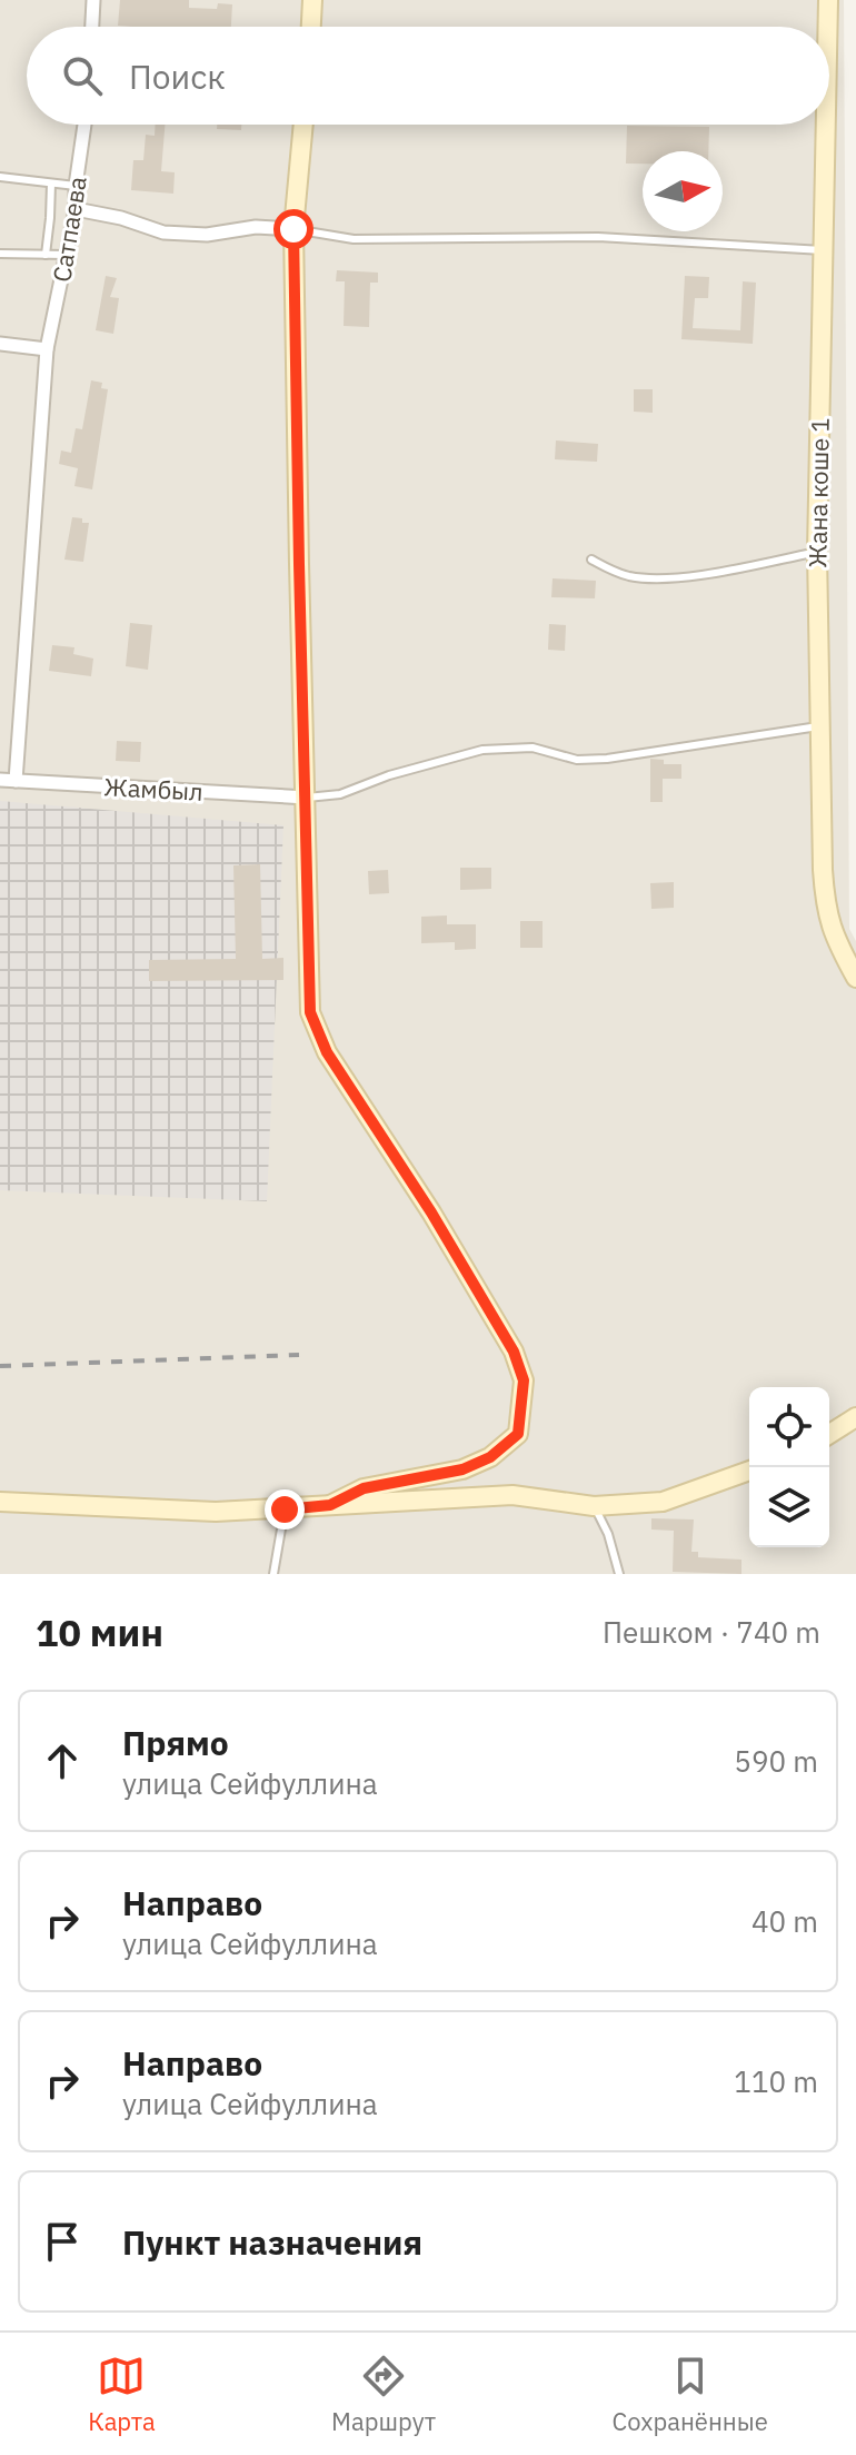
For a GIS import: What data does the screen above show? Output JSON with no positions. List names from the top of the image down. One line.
{"streets":{"street":["Сатпаева","Жана коше 1","Жамбыл"]},"crossings":[["Сатпаева","Жамбыл"]],"north":"right","page":{"search":"Поиск","heading":["10 мин","Пешком · 740 m"],"list":[["Прямо","улица Сейфуллина","590 m"],["Направо","улица Сейфуллина","40 m"],["Направо","улица Сейфуллина","110 m"],"Пункт назначения"],"nav":["Карта","Маршрут","Сохранённые"]}}
